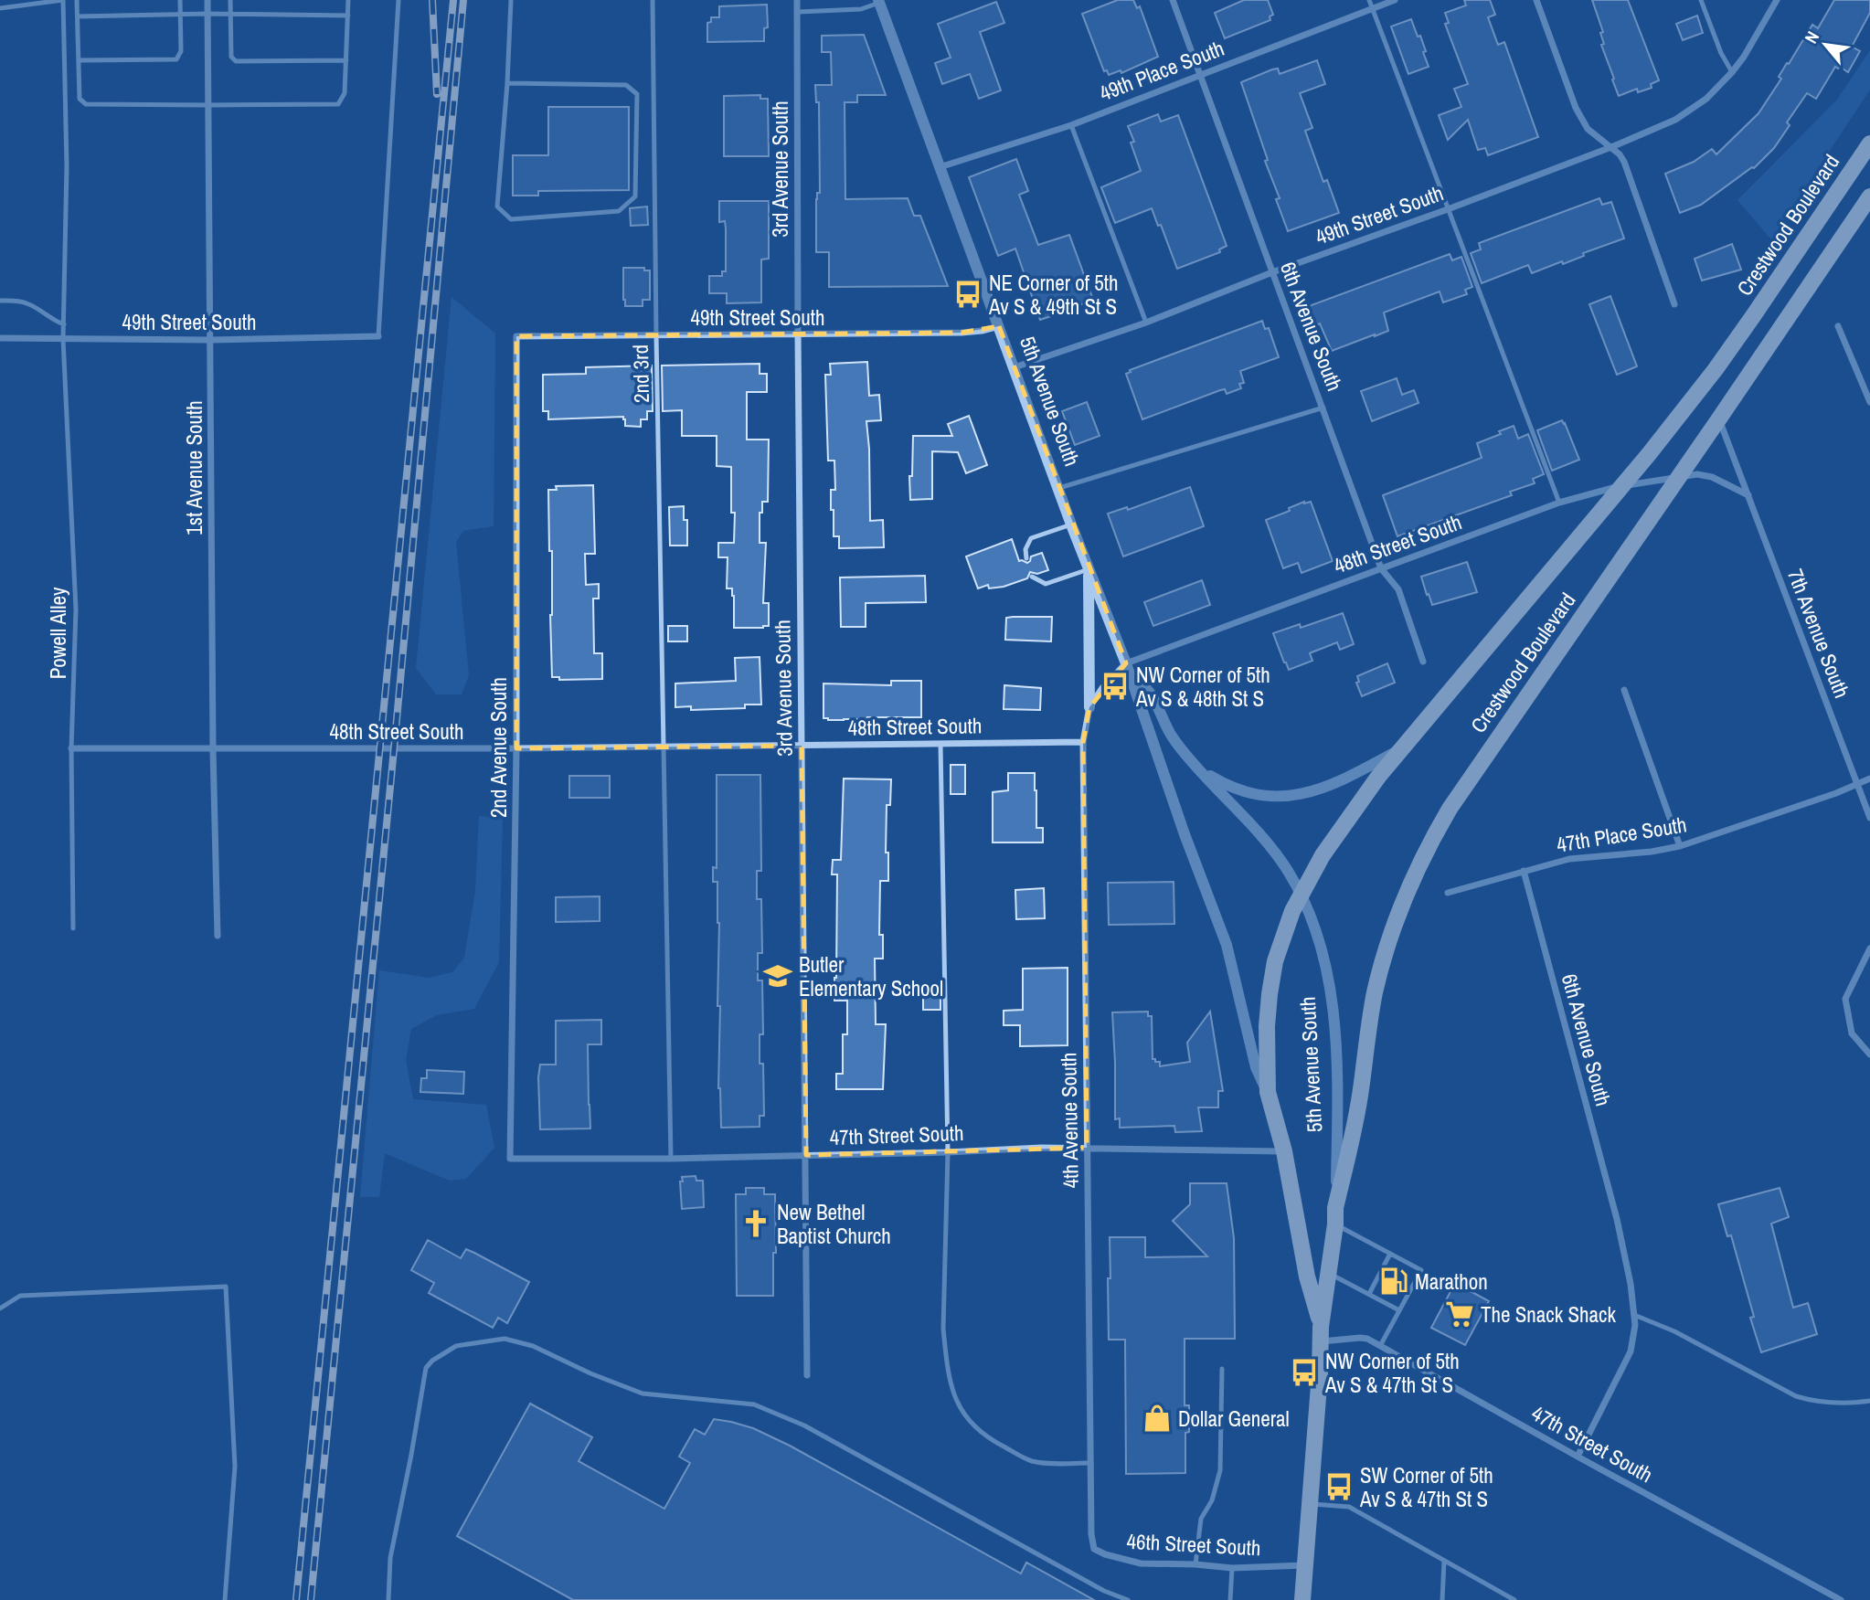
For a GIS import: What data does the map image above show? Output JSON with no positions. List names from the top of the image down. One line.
{"streets":{"main road":["Crestwood Boulevard","5th Avenue South"],"street":["49th Place South","3rd Avenue South","49th Street South","6th Avenue South","1st Avenue South","48th Street South","7th Avenue South","2nd Avenue South","47th Place South","4th Avenue South","47th Street South","46th Street South"],"lane":["2nd 3rd","Powell Alley"]},"crossings":[["49th Place South","6th Avenue South"],["49th Place South","5th Avenue South"],["3rd Avenue South","49th Street South"],["3rd Avenue South","48th Street South"],["3rd Avenue South","47th Street South"],["49th Street South","6th Avenue South"],["49th Street South","2nd 3rd"],["49th Street South","5th Avenue South"],["49th Street South","1st Avenue South"],["49th Street South","Powell Alley"],["49th Street South","2nd Avenue South"],["Crestwood Boulevard","5th Avenue South"],["Crestwood Boulevard","48th Street South"],["Crestwood Boulevard","7th Avenue South"],["6th Avenue South","48th Street South"],["6th Avenue South","47th Place South"],["6th Avenue South","47th Street South"],["2nd 3rd","48th Street South"],["2nd 3rd","47th Street South"],["5th Avenue South","48th Street South"],["5th Avenue South","47th Street South"],["5th Avenue South","46th Street South"],["1st Avenue South","48th Street South"],["48th Street South","Powell Alley"],["48th Street South","2nd Avenue South"],["48th Street South","4th Avenue South"],["7th Avenue South","47th Place South"],["2nd Avenue South","47th Street South"],["4th Avenue South","47th Street South"],["4th Avenue South","46th Street South"]],"places":{"bus stop":["NE Corner of 5th Av S & 49th St S","NW Corner of 5th Av S & 48th St S","NW Corner of 5th Av S & 47th St S","SW Corner of 5th Av S & 47th St S"],"school or university":["Butler Elementary School"],"church":["New Bethel Baptist Church"],"fuel station":["Marathon"],"supermarket":["The Snack Shack"],"shop":["Dollar General"]},"north":"top left"}
